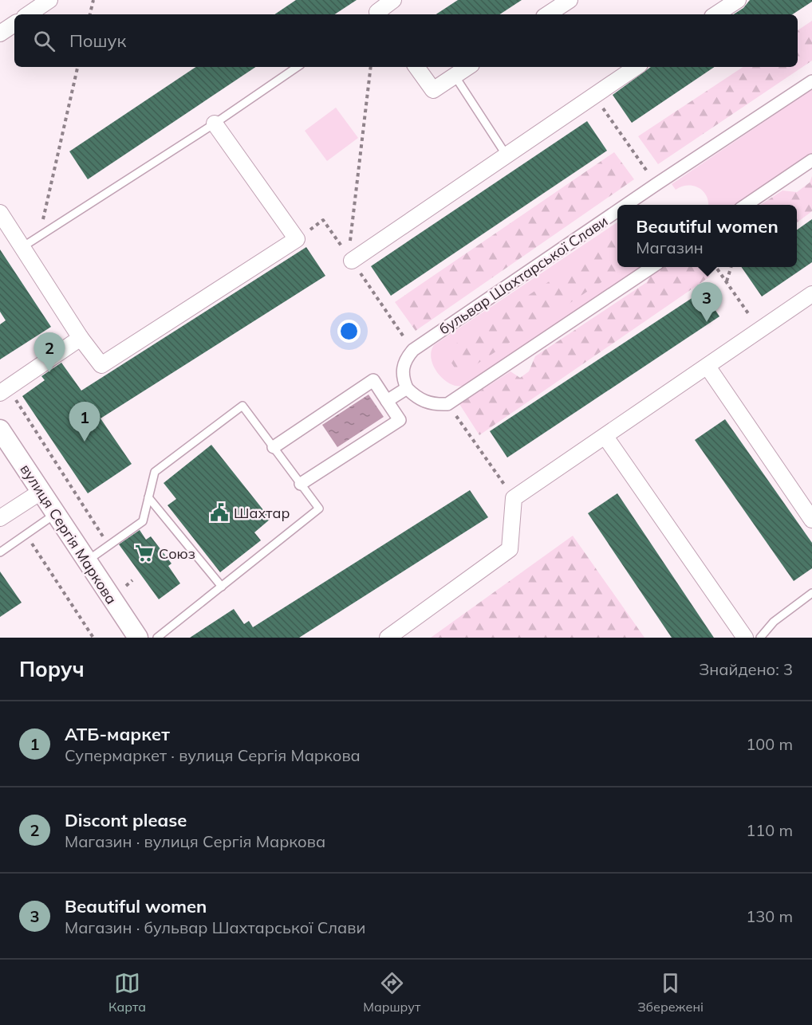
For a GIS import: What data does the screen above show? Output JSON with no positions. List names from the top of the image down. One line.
{"streets":{"street":["бульвар Шахтарської Слави","вулиця Сергія Маркова"]},"places":{"public building":["Шахтар"],"supermarket":["Союз"]},"page":{"search":"Пошук","popup":["Beautiful women","Магазин"],"pins":["3","2","1"],"heading":["Поруч","Знайдено: 3"],"list":[{"mark":"1","name":"АТБ-маркет","note":"Супермаркет · вулиця Сергія Маркова","value":"100 m"},{"mark":"2","name":"Discont please","note":"Магазин · вулиця Сергія Маркова","value":"110 m"},{"mark":"3","name":"Beautiful women","note":"Магазин · бульвар Шахтарської Слави","value":"130 m"}],"nav":["Карта","Маршрут","Збережені"]}}
